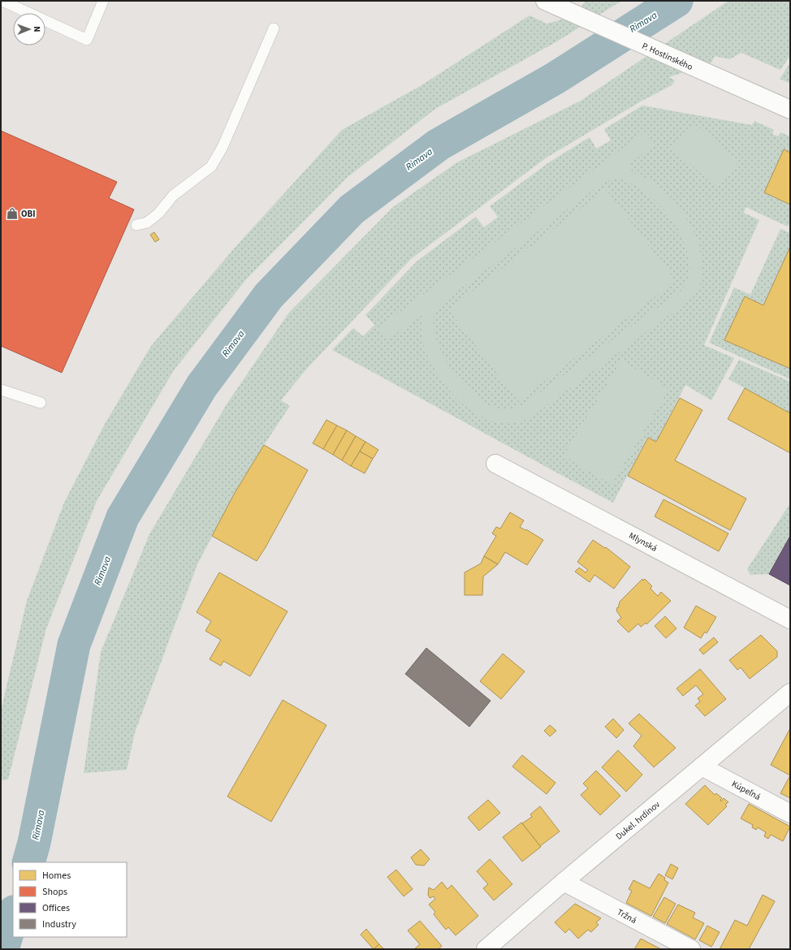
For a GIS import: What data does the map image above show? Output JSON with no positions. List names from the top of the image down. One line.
{"streets":{"street":["P. Hostinského","Mlynská","Kúpeľná","Dukel. hrdinov","Tržná"]},"crossings":[["Kúpeľná","Dukel. hrdinov"],["Dukel. hrdinov","Tržná"]],"water":["Rimava"],"places":{"shop":["OBI"]},"legend":["Homes","Shops","Offices","Industry"],"north":"right"}
